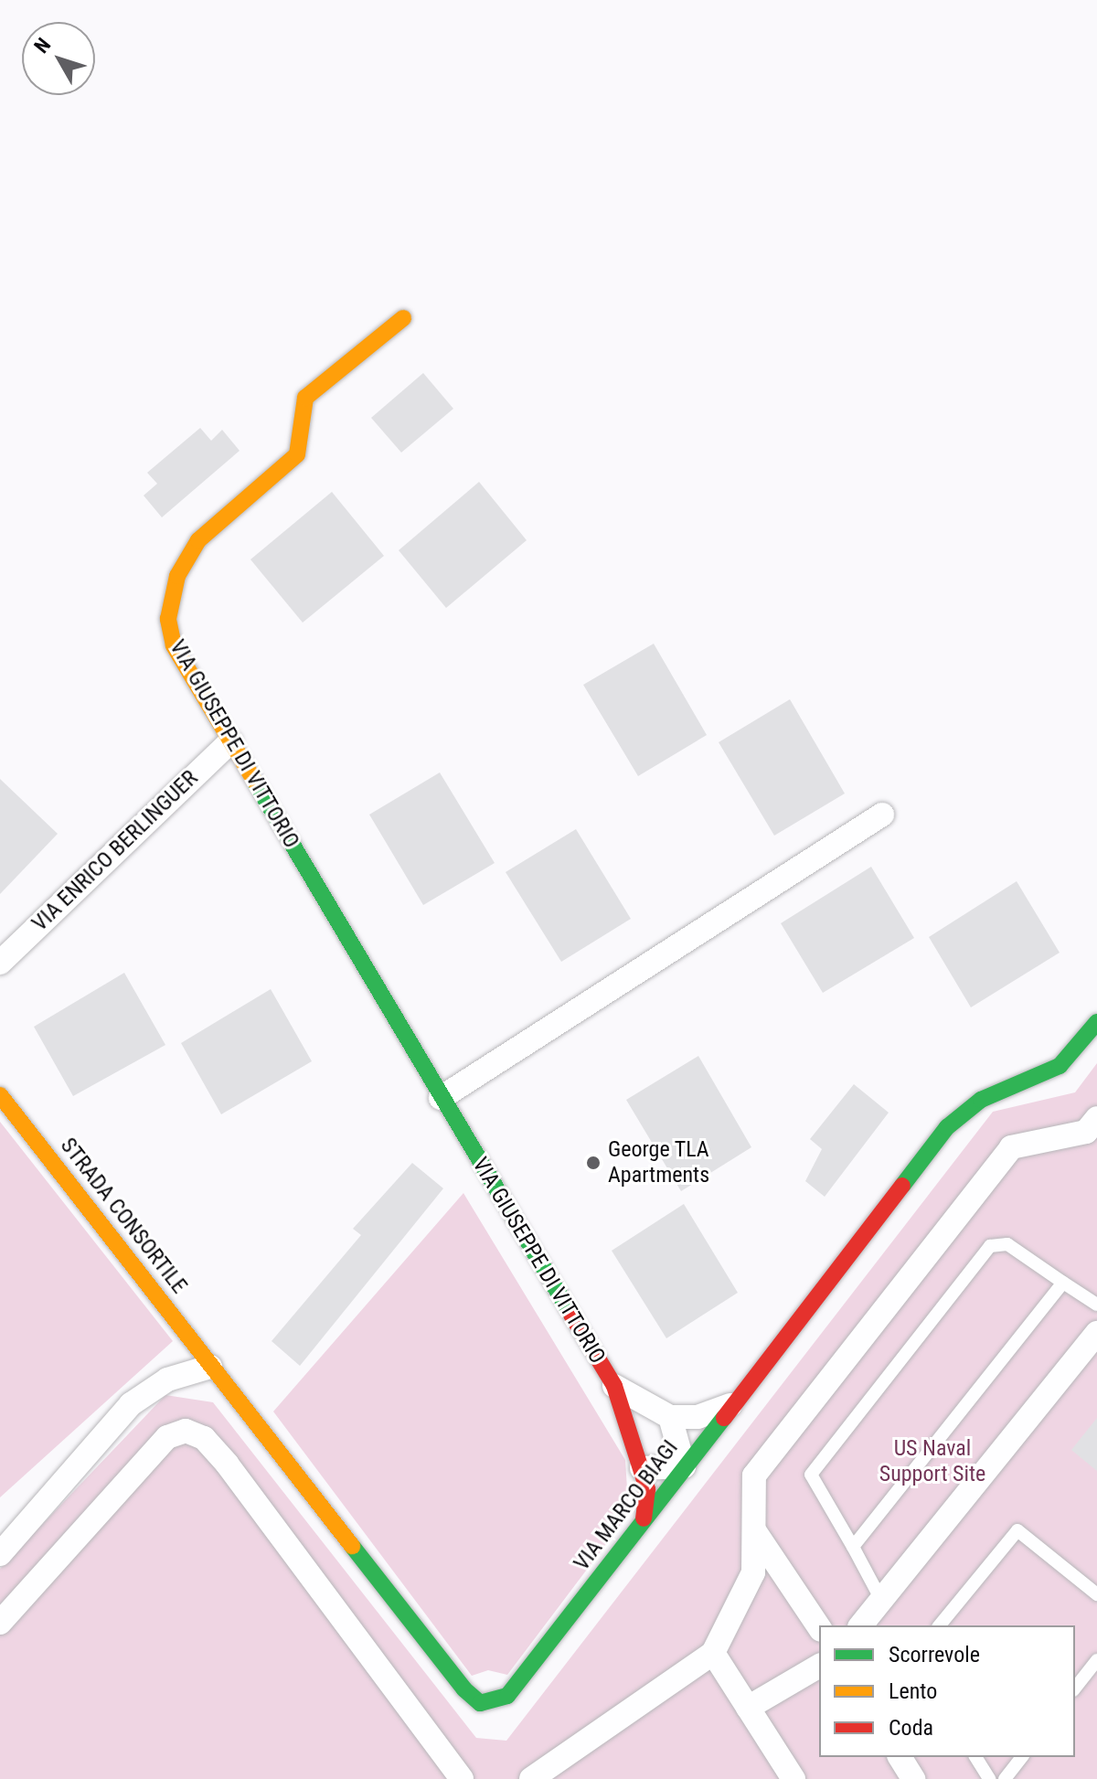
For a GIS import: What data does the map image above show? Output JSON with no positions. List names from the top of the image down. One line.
{"streets":{"street":["VIA GIUSEPPE DI VITTORIO","VIA ENRICO BERLINGUER","STRADA CONSORTILE","VIA MARCO BIAGI"]},"crossings":[["VIA GIUSEPPE DI VITTORIO","VIA ENRICO BERLINGUER"],["VIA GIUSEPPE DI VITTORIO","VIA MARCO BIAGI"],["STRADA CONSORTILE","VIA MARCO BIAGI"]],"parks":["US Naval Support Site"],"places":["George TLA Apartments"],"legend":["Scorrevole","Lento","Coda"],"north":"top left"}
